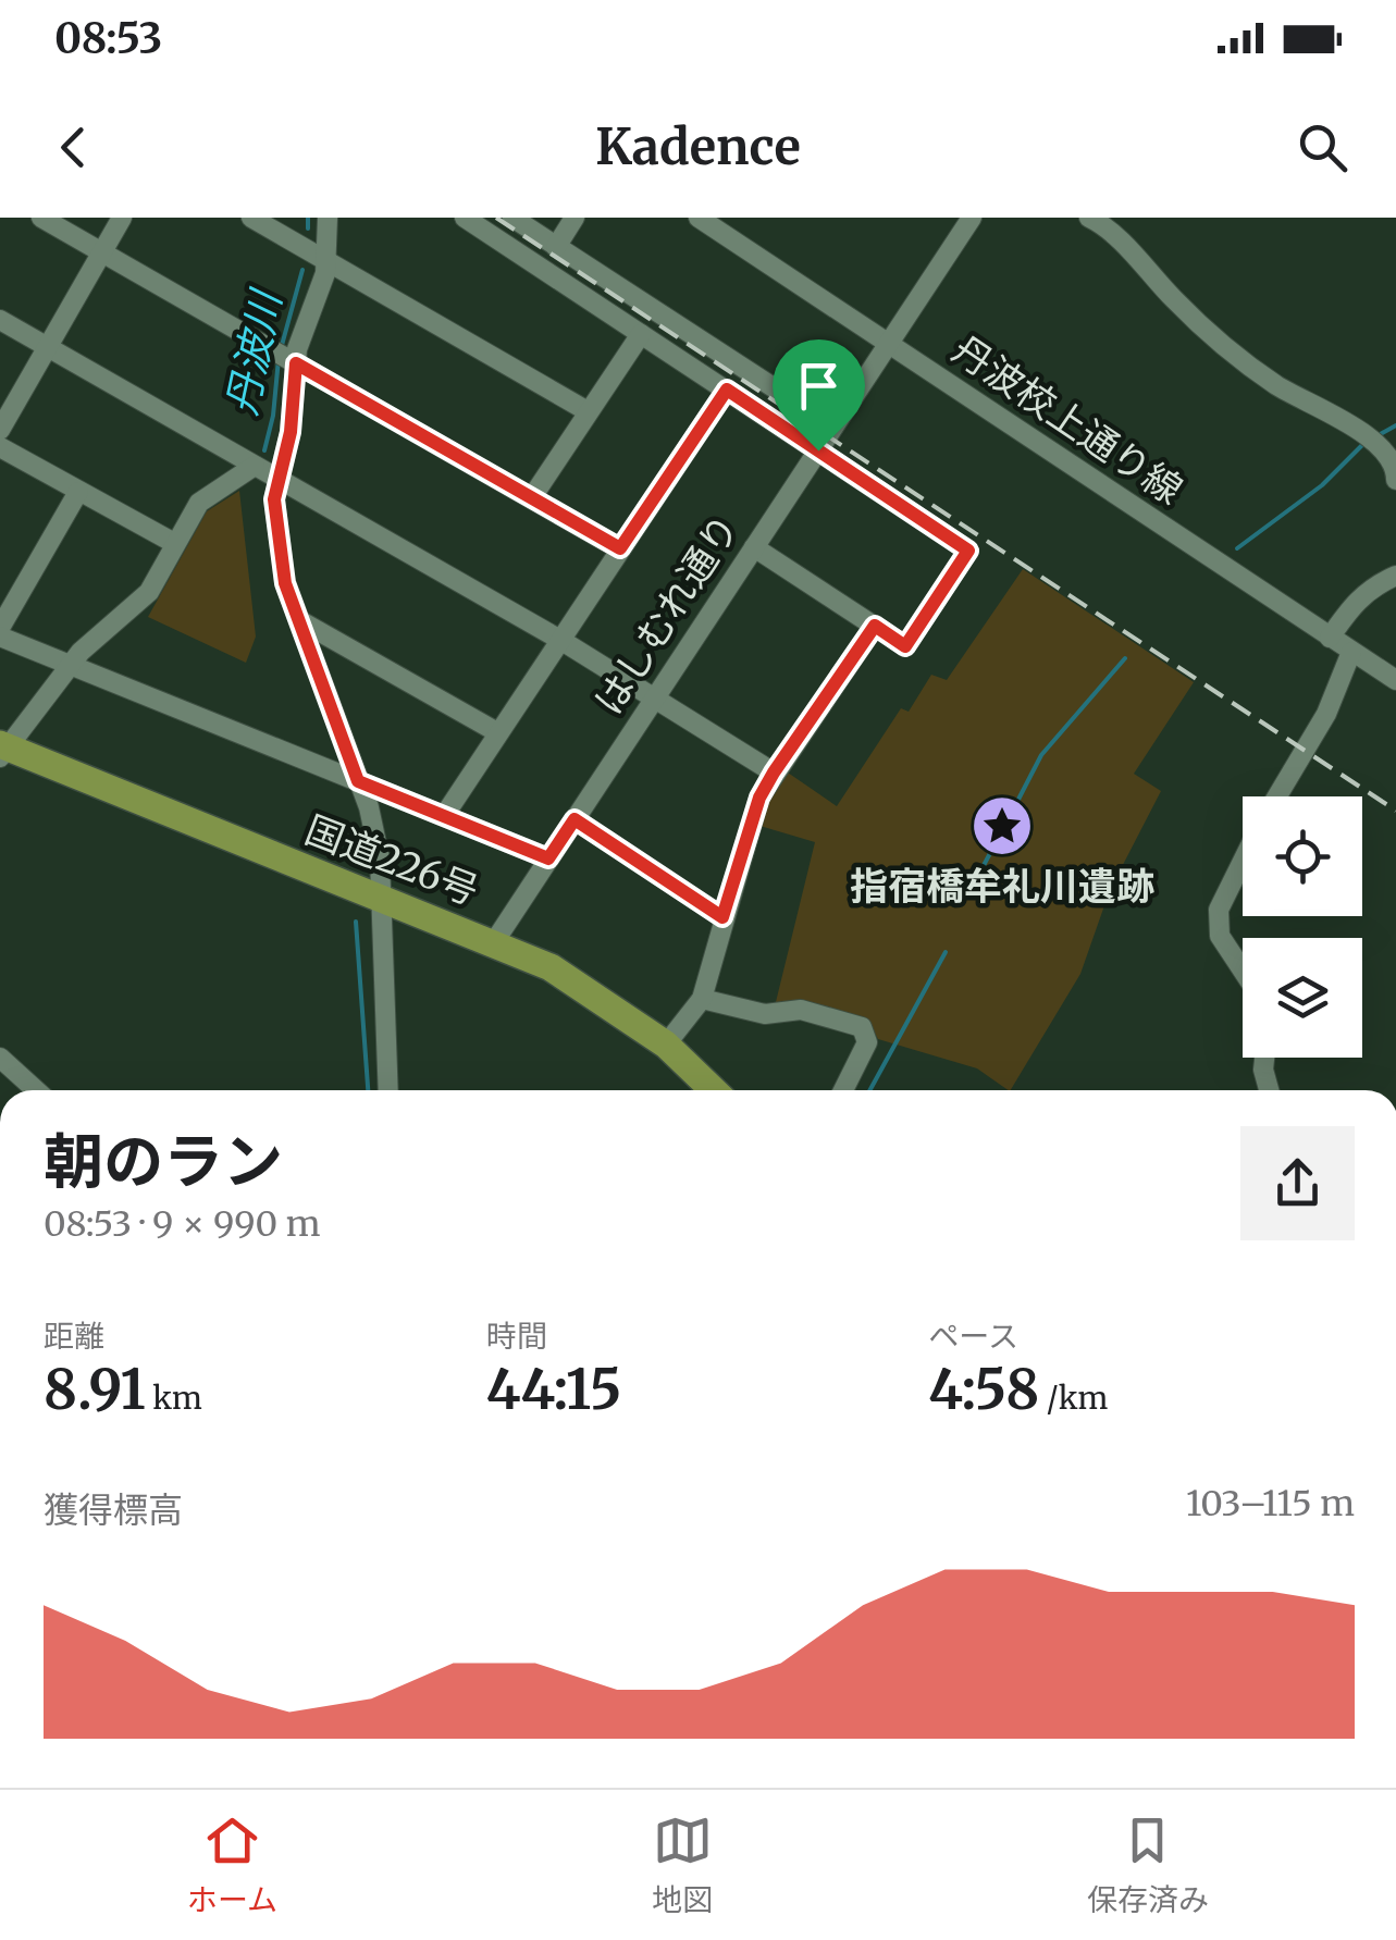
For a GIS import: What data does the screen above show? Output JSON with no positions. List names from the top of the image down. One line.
{"streets":{"highway":["国道226号"],"street":["丹波校上通り線","はしむれ通り"]},"crossings":[["丹波校上通り線","はしむれ通り"],["はしむれ通り","国道226号"]],"water":["丹波川"],"places":{"place":["指宿橋牟礼川遺跡"]},"page":{"status":"08:53","header":"Kadence","heading":["朝のラン","08:53 · 9 × 990 m"],"stats":[["距離","8.91 km"],["時間","44:15"],["ペース","4:58 /km"]],"chart":["獲得標高","103–115 m"],"tabs":["ホーム","地図","保存済み"]}}
